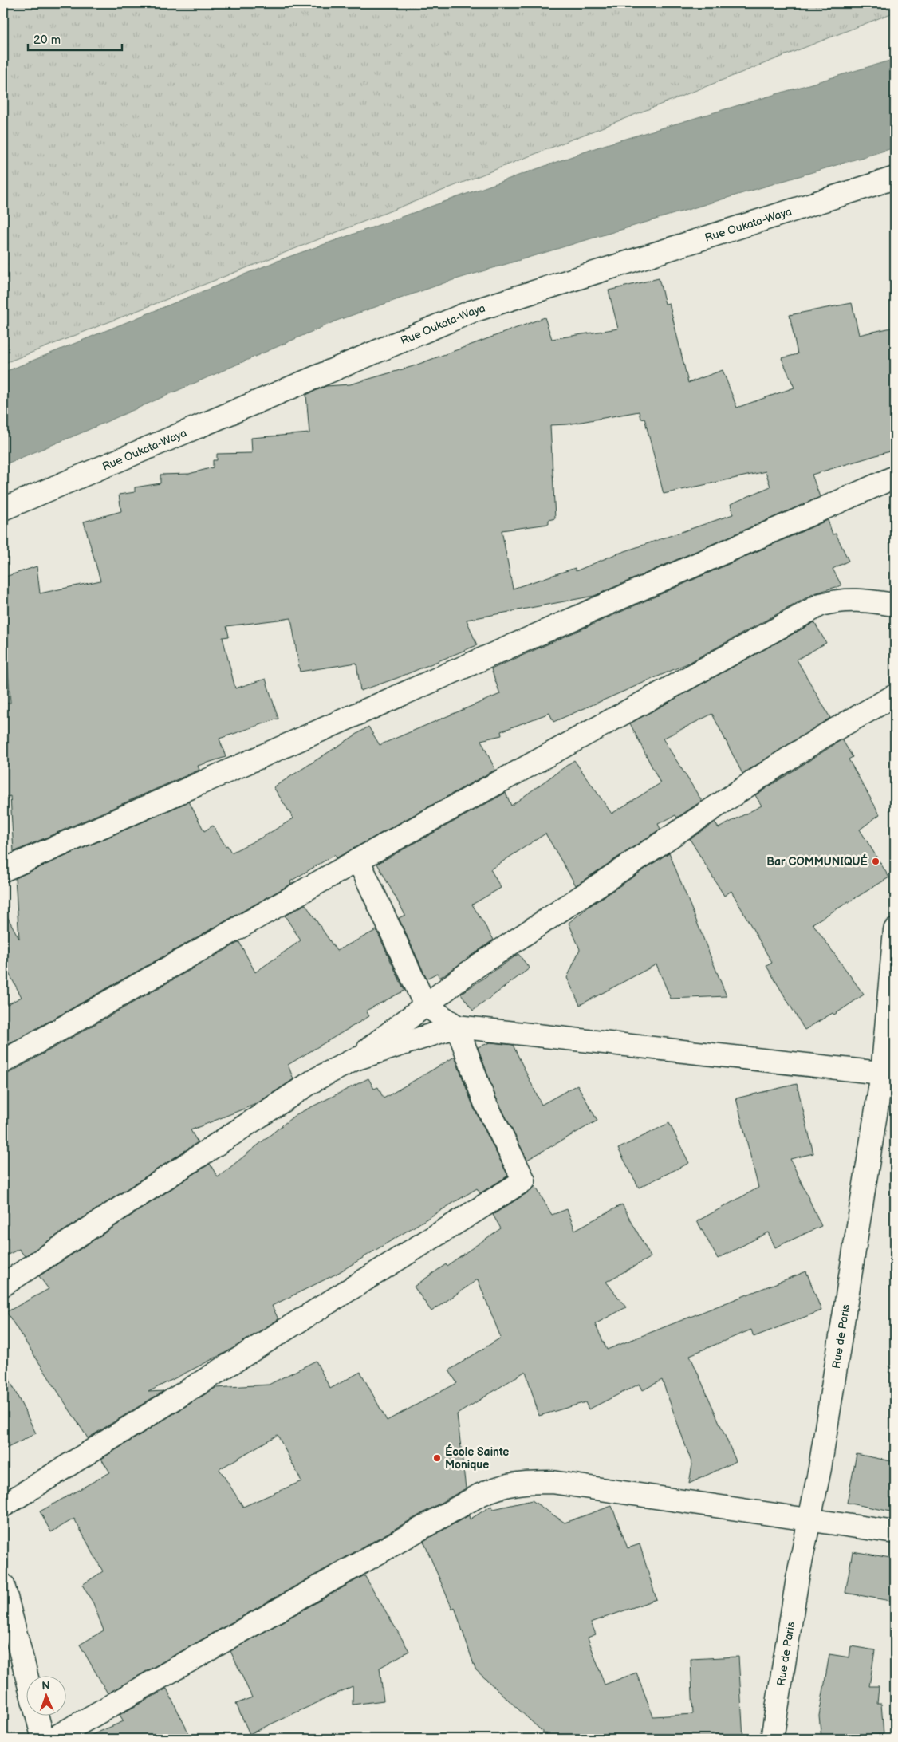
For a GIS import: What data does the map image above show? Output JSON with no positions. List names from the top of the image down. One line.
{"streets":{"street":["Rue Oukata-Waya","Rue de Paris"]},"places":["Bar COMMUNIQUÉ","École Sainte Monique"],"scale_bar":"20 m","north":"top"}
